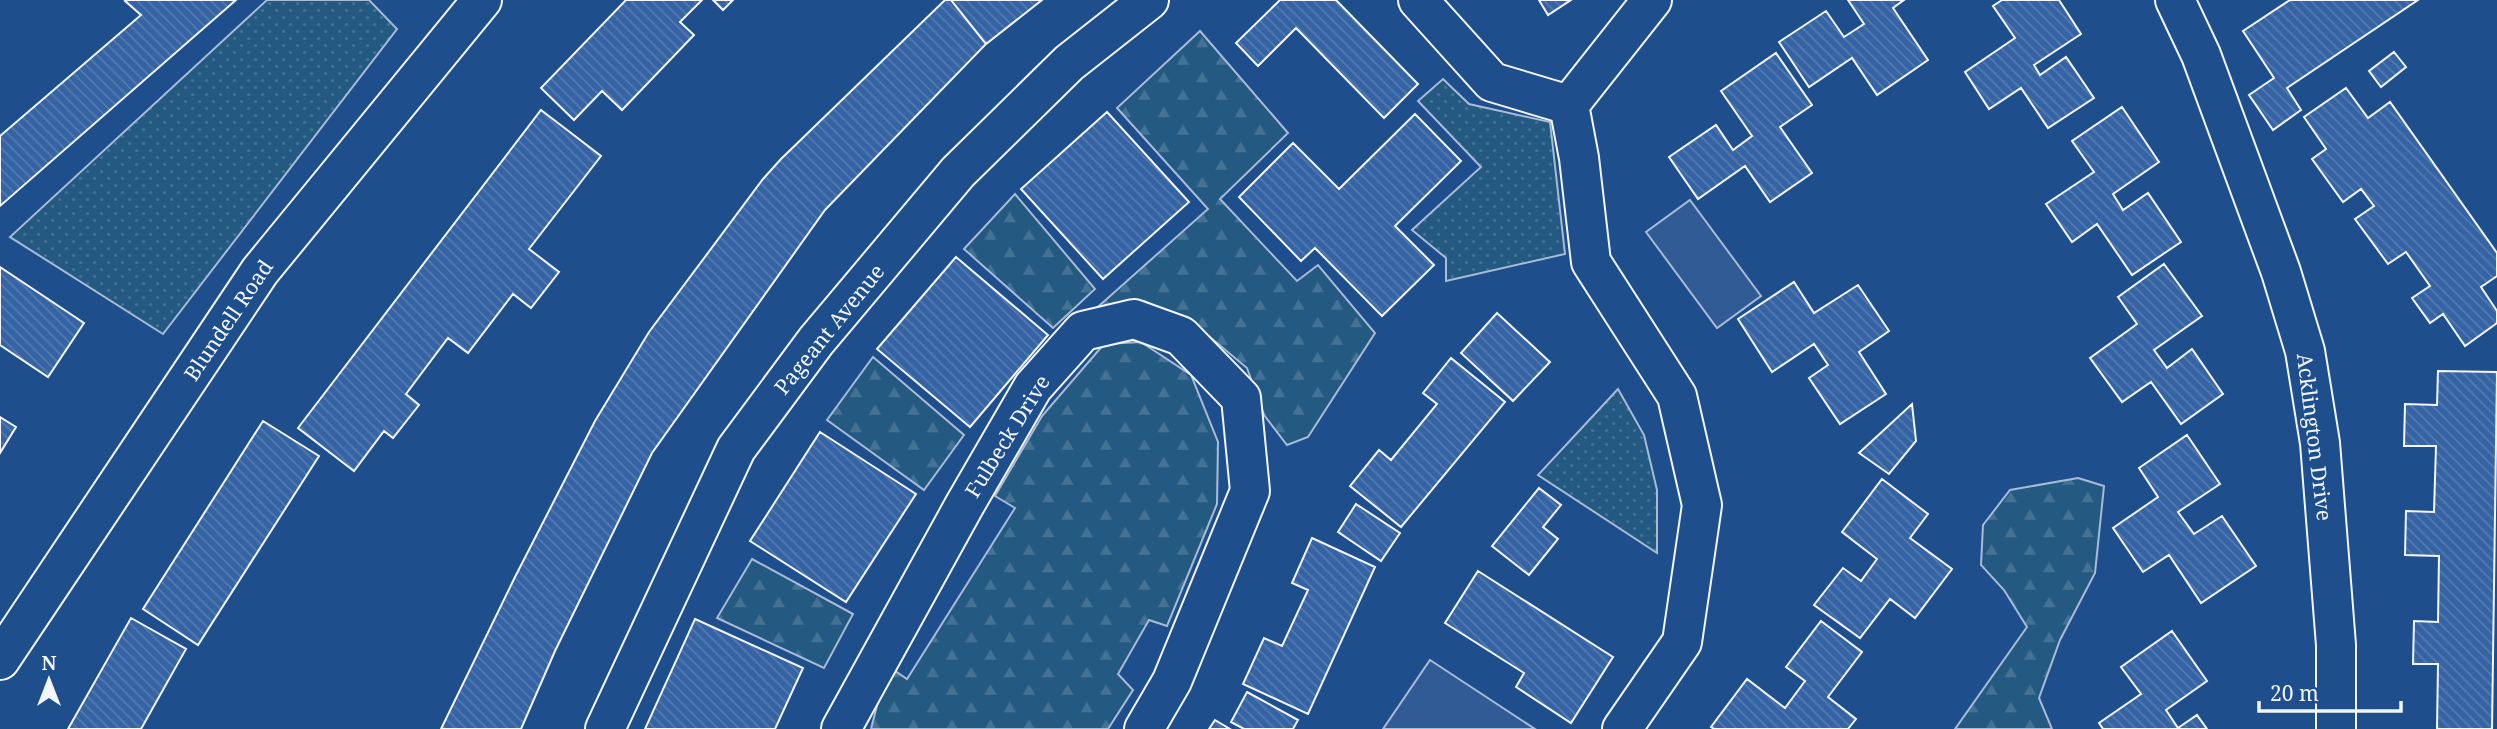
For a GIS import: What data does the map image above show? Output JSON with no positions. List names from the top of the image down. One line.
{"streets":{"street":["Blundell Road","Pageant Avenue","Fulbeck Drive","Acklington Drive"]},"scale_bar":"20 m","north":"top"}
